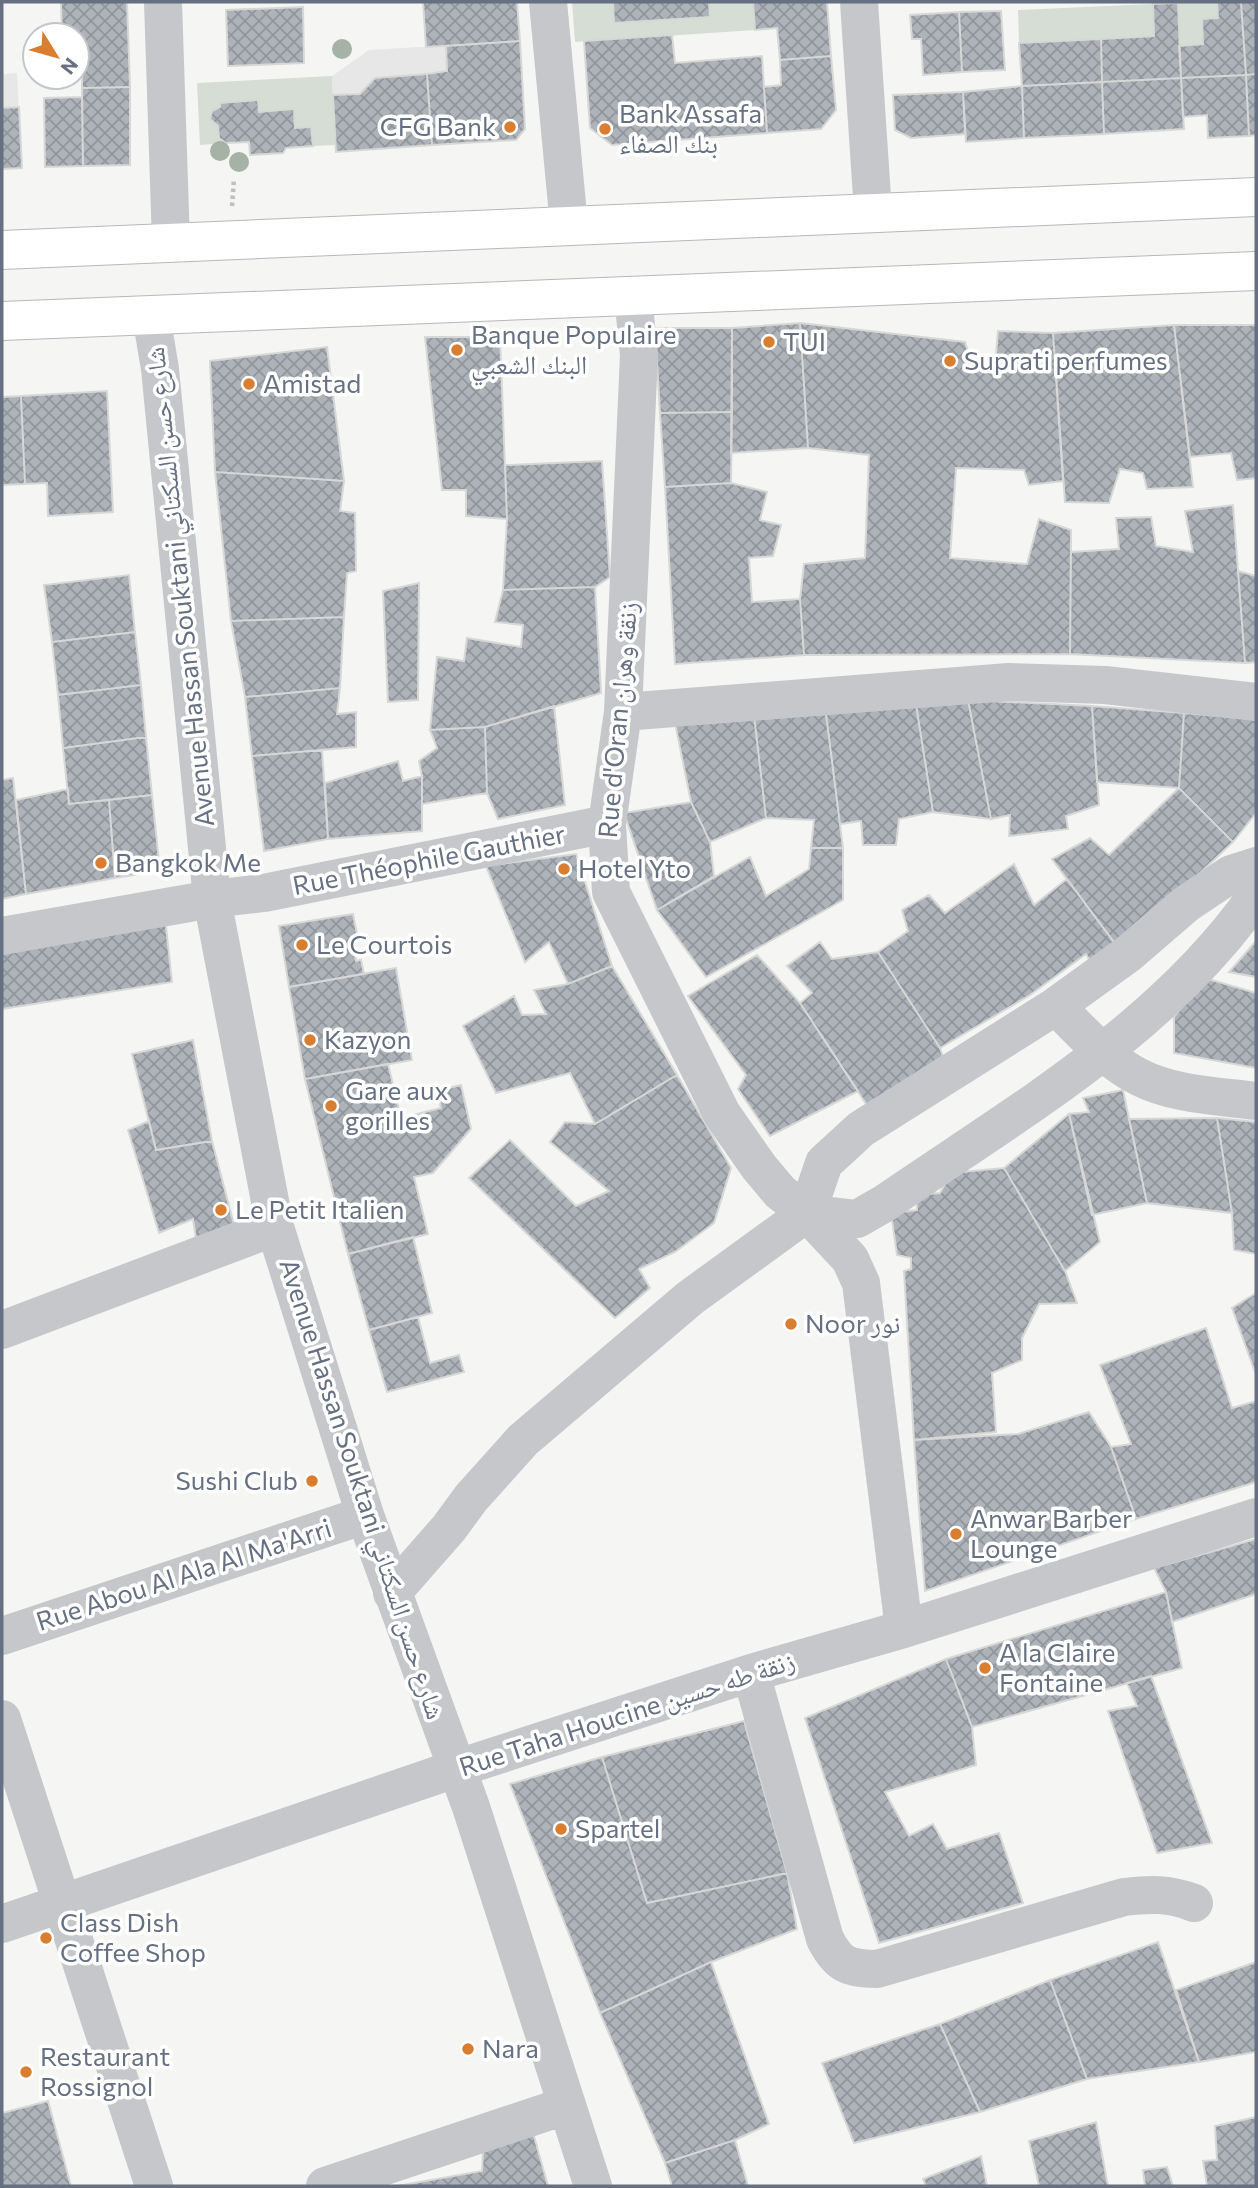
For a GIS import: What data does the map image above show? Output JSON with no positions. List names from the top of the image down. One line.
{"streets":{"street":["Avenue Hassan Souktani شارع حسن السكتاني","Rue d'Oran زنقة وهران","Rue Théophile Gauthier","Rue Abou Al Ala Al Ma'Arri","Rue Taha Houcine زنقة طه حسين"]},"crossings":[["Avenue Hassan Souktani شارع حسن السكتاني","Rue Théophile Gauthier"],["Avenue Hassan Souktani شارع حسن السكتاني","Rue Abou Al Ala Al Ma'Arri"],["Avenue Hassan Souktani شارع حسن السكتاني","Rue Taha Houcine زنقة طه حسين"],["Rue d'Oran زنقة وهران","Rue Théophile Gauthier"],["Rue d'Oran زنقة وهران","Rue Taha Houcine زنقة طه حسين"]],"places":["CFG Bank","Bank Assafa بنك الصفاء","TUI","Banque Populaire البنك الشعبي","Suprati perfumes","Amistad","Bangkok Me","Hotel Yto","Le Courtois","Kazyon","Gare aux gorilles","Le Petit Italien","Noor نور","Sushi Club","Anwar Barber Lounge","A la Claire Fontaine","Spartel","Class Dish Coffee Shop","Nara","Restaurant Rossignol"],"north":"bottom right"}
